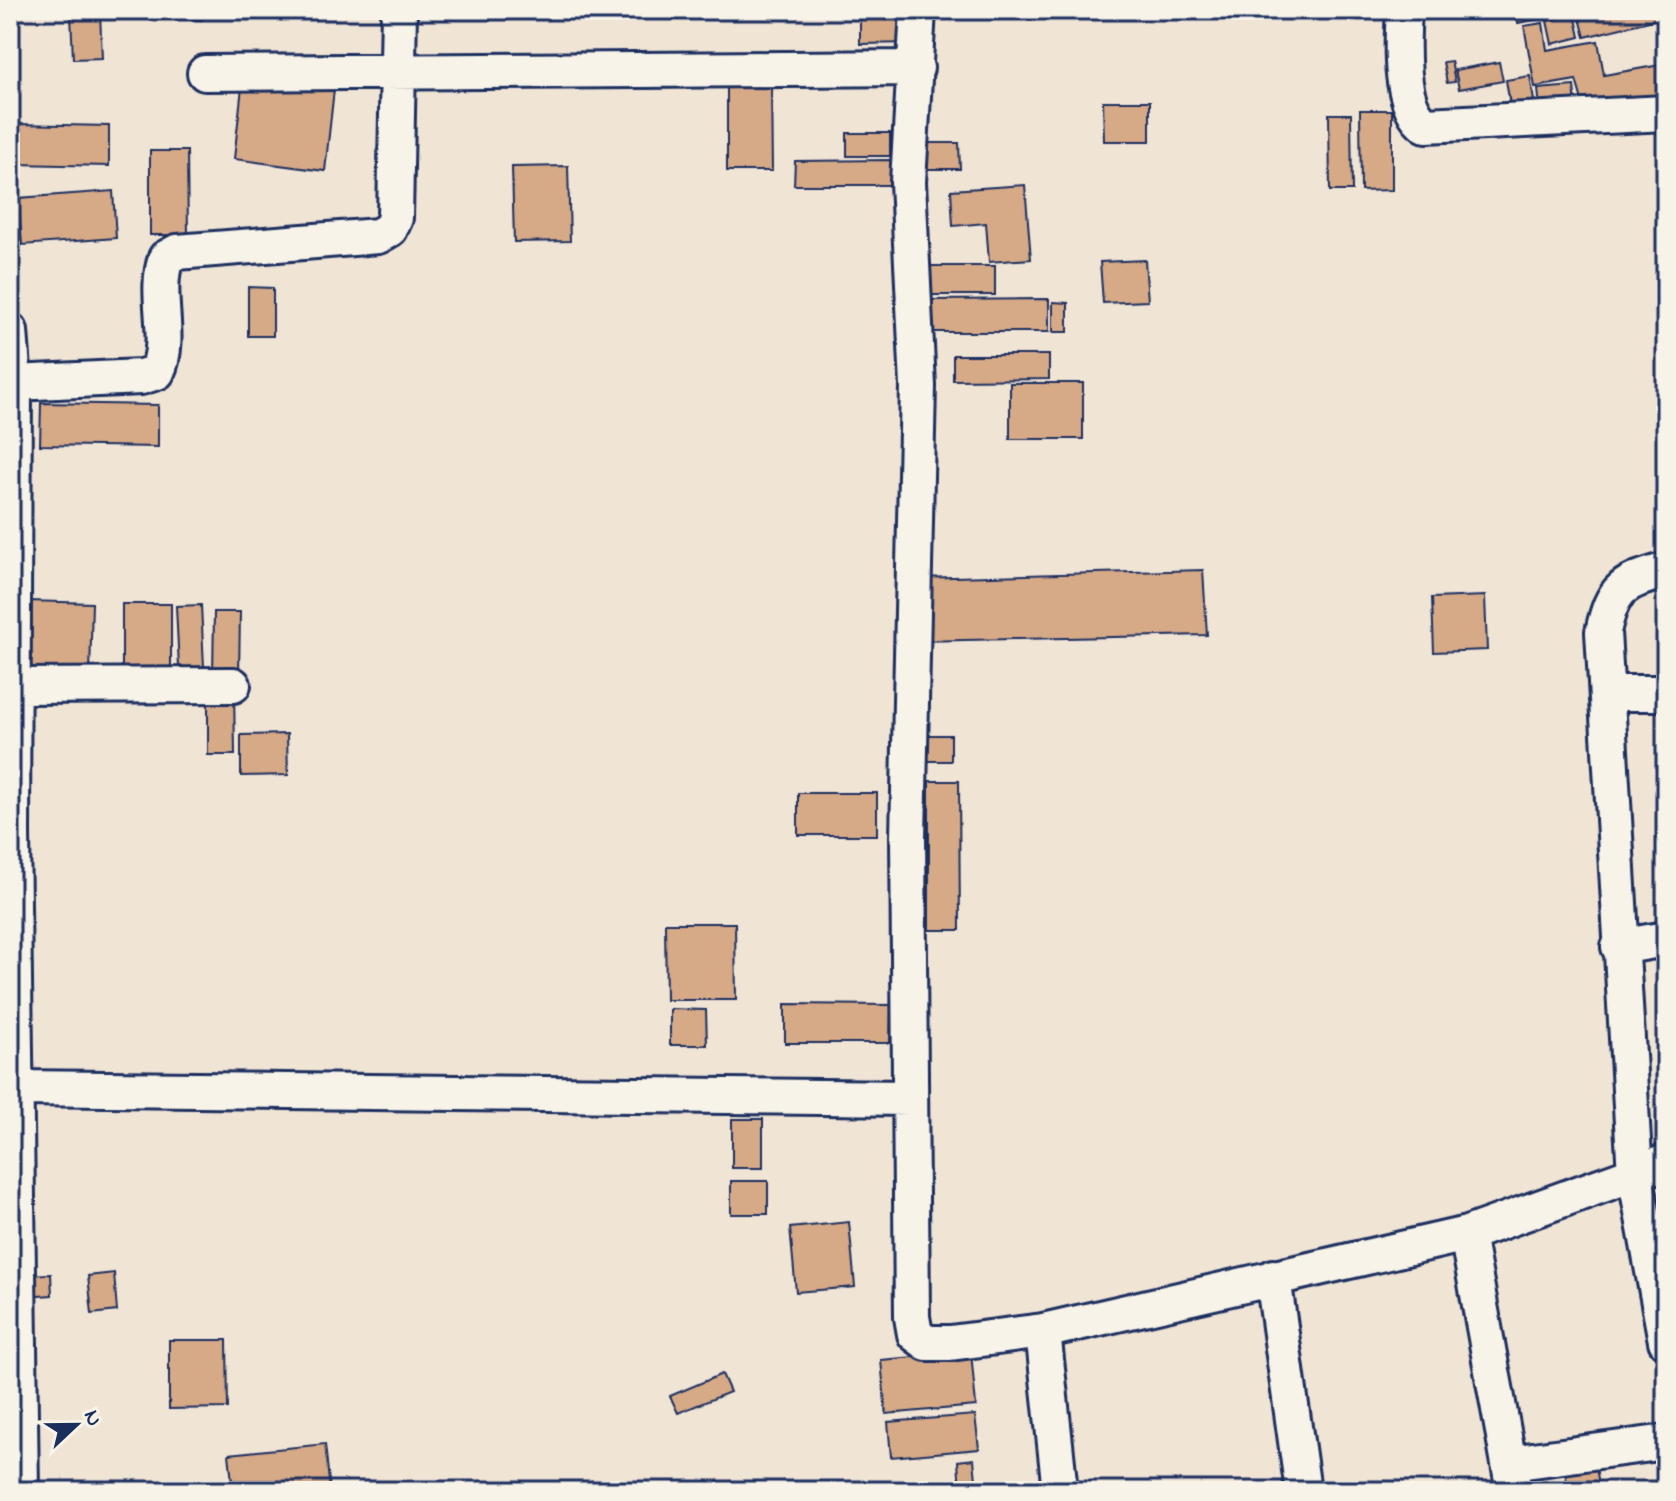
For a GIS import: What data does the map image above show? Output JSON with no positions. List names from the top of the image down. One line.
{"north":"right"}
